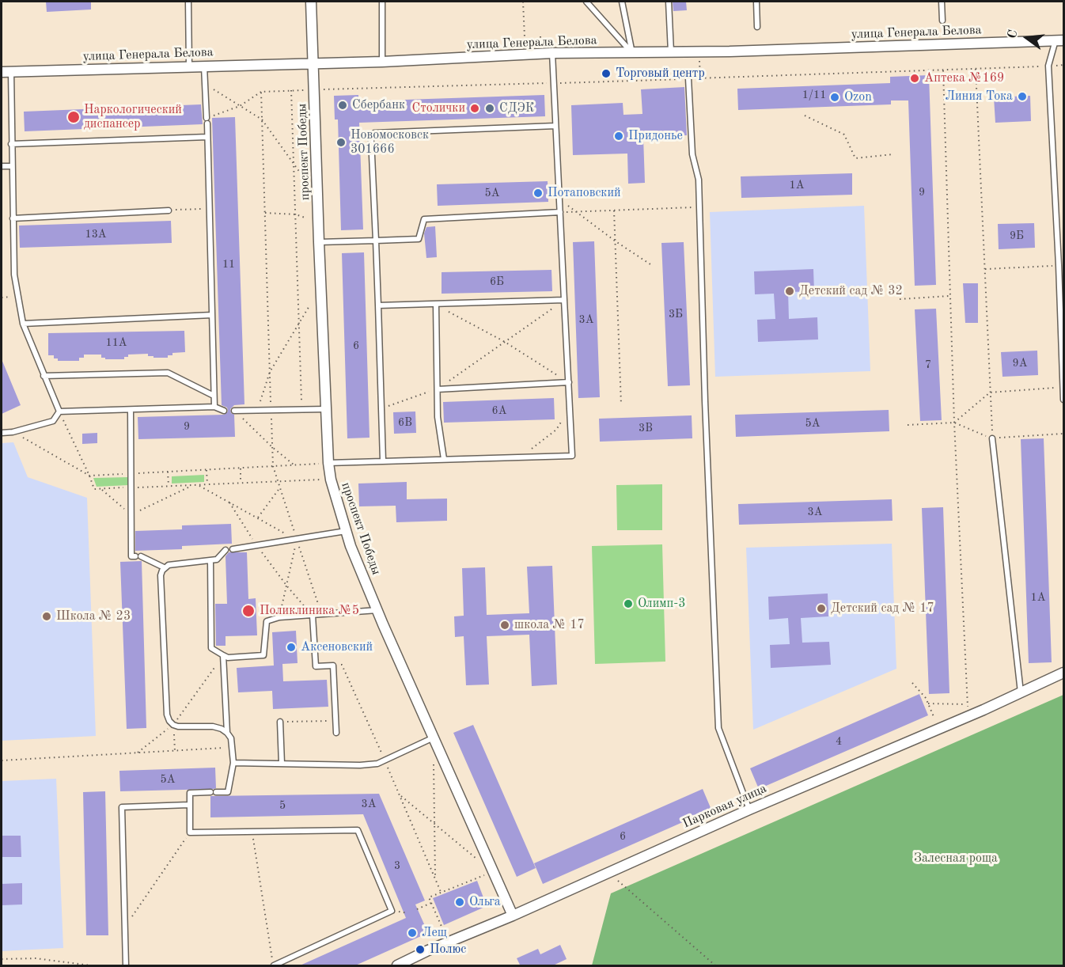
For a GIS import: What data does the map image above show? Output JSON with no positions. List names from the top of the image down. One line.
{"streets":{"street":["улица Генерала Белова","проспект Победы","Парковая улица"]},"crossings":[["улица Генерала Белова","проспект Победы"],["проспект Победы","Парковая улица"]],"parks":["Залесная роща"],"places":["Торговый центр","Аптека №169","Линия Тока","Ozon","Сбербанк","Столички","СДЭК","Наркологический диспансер","Придонье","Новомосковск 301666","Потаповский","Детский сад № 32","Олимп-3","Детский сад № 17","Поликлиника №5","Школа № 23","школа № 17","Аксеновский","Ольга","Лещ","Полюс"],"house_numbers":["1/11","1А","9","5А","13А","9Б","11","6Б","3Б","3А","11А","6","9А","7","6А","6В","5А","9","3В","3А","1А","4","5А","3А","5","6","3"],"north":"left"}
